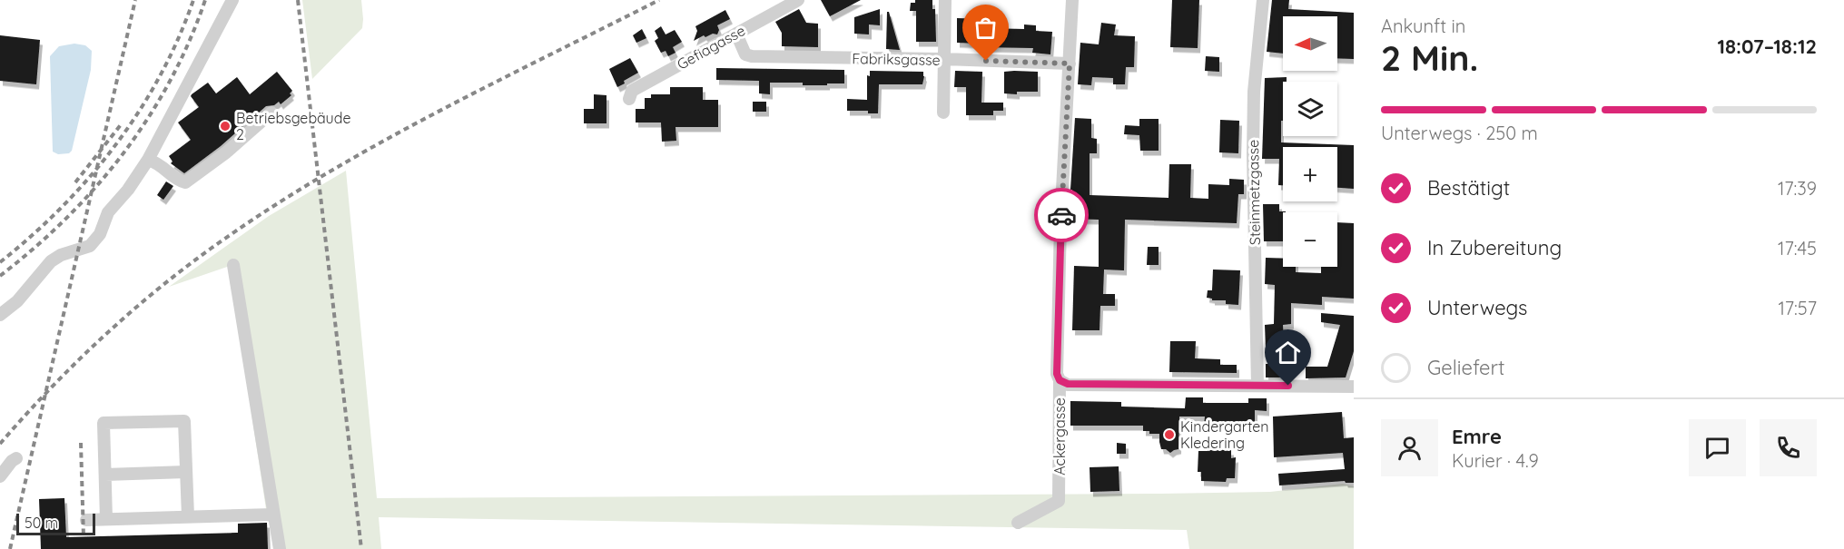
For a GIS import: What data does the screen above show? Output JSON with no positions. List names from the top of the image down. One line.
{"streets":{"street":["Gefiagasse","Fabriksgasse","Steinmetzgasse","Ackergasse"]},"crossings":[["Gefiagasse","Fabriksgasse"],["Fabriksgasse","Ackergasse"]],"places":["Betriebsgebäude 2","Kindergarten Kledering"],"scale_bar":"50 m","north":"left","page":{"heading":["2 Min.","Ankunft in","18:07–18:12"],"panel":["Emre","Kurier · 4.9"],"map_buttons":["+","−"],"bar":"Unterwegs · 250 m","list":[["Bestätigt","17:39"],["In Zubereitung","17:45"],["Unterwegs","17:57"],"Geliefert"],"scale":"50 m"}}
